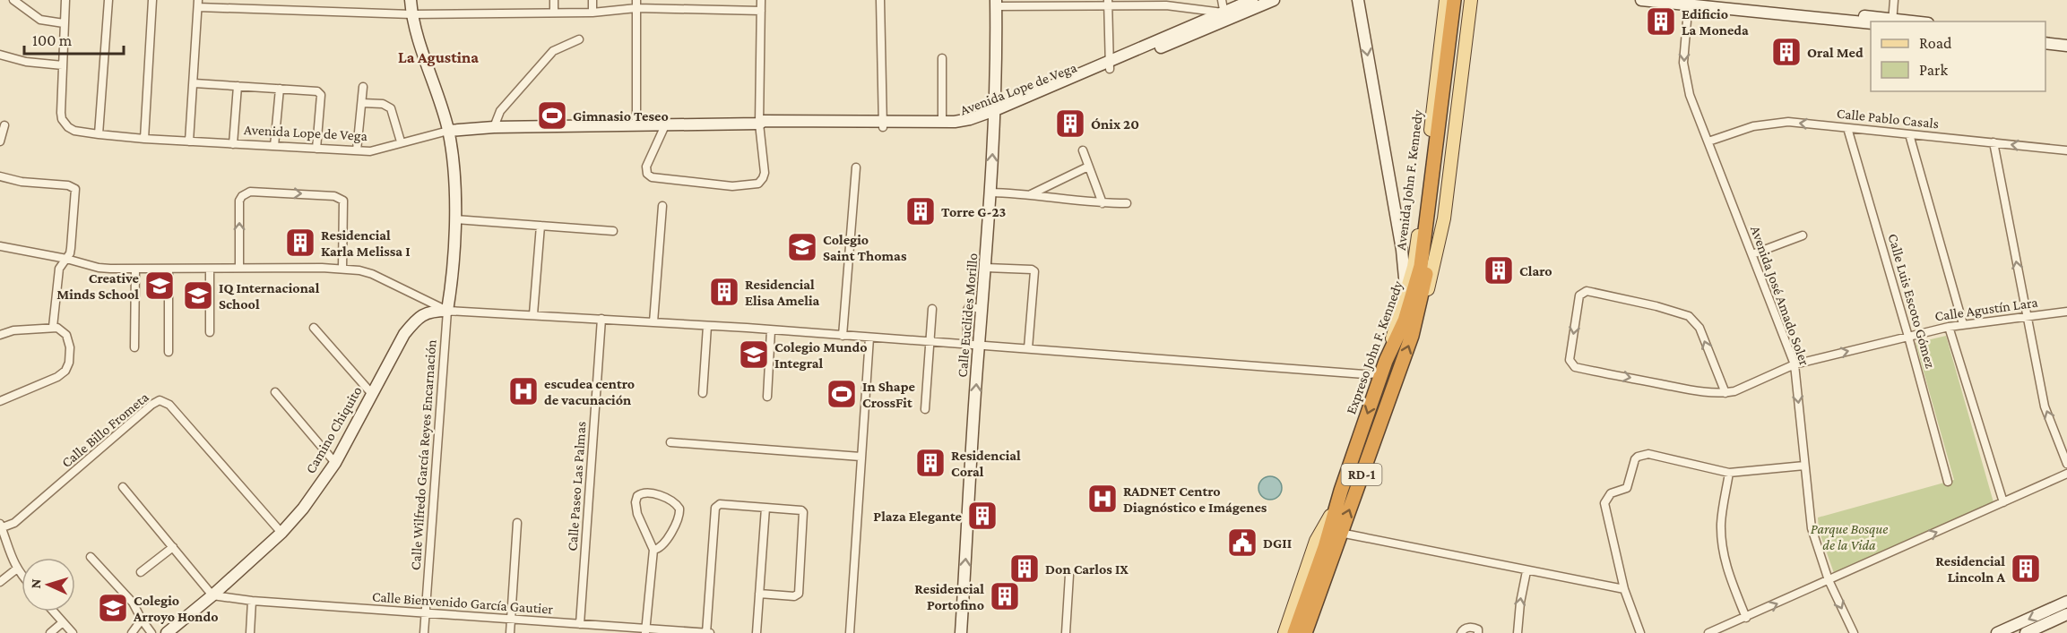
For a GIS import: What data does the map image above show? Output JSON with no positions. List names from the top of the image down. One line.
{"streets":{"highway":["Expreso John F. Kennedy","RD-1"],"main road":["Avenida Lope de Vega","Avenida John F. Kennedy","Calle Euclides Morillo","Camino Chiquito"],"street":["Calle Pablo Casals","Avenida José Amado Soler","Calle Luis Escoto Gómez","Calle Agustín Lara","Calle Billo Frometa","Calle Wilfredo García Reyes Encarnación","Calle Paseo Las Palmas","Calle Bienvenido García Gautier"]},"crossings":[["Avenida Lope de Vega","Calle Euclides Morillo"],["Calle Pablo Casals","Avenida José Amado Soler"],["Calle Pablo Casals","Calle Luis Escoto Gómez"],["Avenida John F. Kennedy","Expreso John F. Kennedy"],["Avenida José Amado Soler","Calle Agustín Lara"],["Calle Luis Escoto Gómez","Calle Agustín Lara"],["Expreso John F. Kennedy","RD-1"],["Calle Billo Frometa","Camino Chiquito"],["Camino Chiquito","Calle Wilfredo García Reyes Encarnación"],["Camino Chiquito","Calle Bienvenido García Gautier"],["Calle Wilfredo García Reyes Encarnación","Calle Bienvenido García Gautier"],["Calle Paseo Las Palmas","Calle Bienvenido García Gautier"]],"one_way":["Calle Pablo Casals","Avenida José Amado Soler","Calle Euclides Morillo"],"districts":["La Agustina"],"parks":["Parque Bosque de la Vida"],"places":{"building":["Edificio La Moneda","Oral Med","Ónix 20","Torre G-23","Residencial Karla Melissa I","Claro","Residencial Elisa Amelia","Residencial Coral","Plaza Elegante","Don Carlos IX","Residencial Lincoln A","Residencial Portofino"],"sports":["Gimnasio Teseo","In Shape CrossFit"],"school or university":["Colegio Saint Thomas","Creative Minds School","IQ Internacional School","Colegio Mundo Integral","Colegio Arroyo Hondo"],"hospital":["escudea centro de vacunación","RADNET Centro Diagnóstico e Imágenes"],"public building":["DGII"]},"legend":["Road","Park"],"scale_bar":"100 m","north":"left"}
